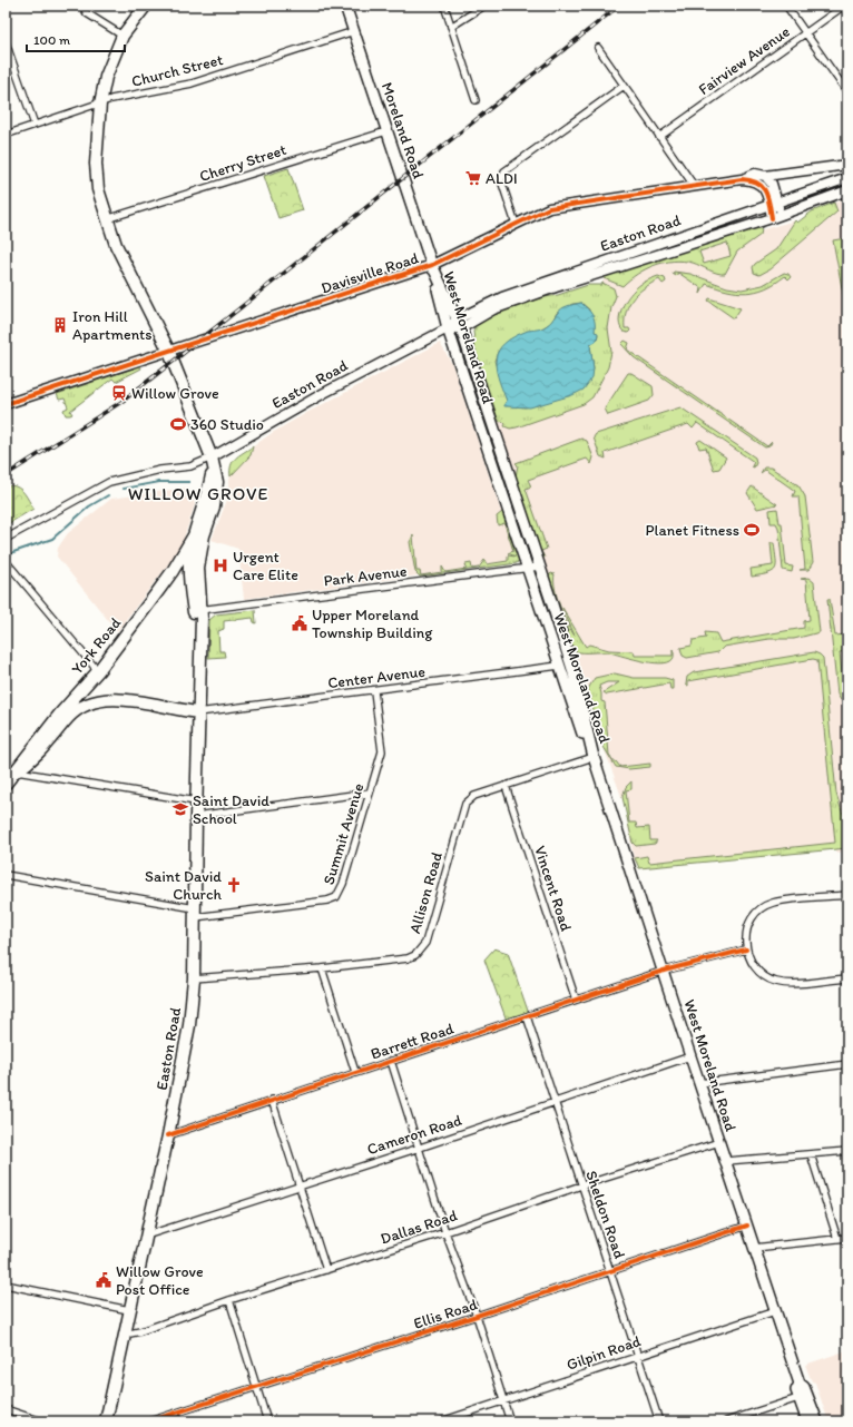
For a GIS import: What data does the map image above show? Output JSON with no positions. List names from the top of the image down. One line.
{"streets":{"highway":["Easton Road","York Road"],"main road":["Moreland Road","Davisville Road","West Moreland Road"],"street":["Fairview Avenue","Church Street","Cherry Street","Park Avenue","Center Avenue","Summit Avenue","Vincent Road","Allison Road","Barrett Road","Cameron Road","Sheldon Road","Dallas Road","Ellis Road","Gilpin Road"]},"crossings":[["Church Street","Moreland Road"],["Moreland Road","Cherry Street"],["Moreland Road","Davisville Road"],["Moreland Road","West Moreland Road"],["Easton Road","West Moreland Road"],["Easton Road","Park Avenue"],["Easton Road","York Road"],["Easton Road","Center Avenue"],["Easton Road","Summit Avenue"],["Easton Road","Allison Road"],["Easton Road","Barrett Road"],["Easton Road","Cameron Road"],["Easton Road","Dallas Road"],["Davisville Road","West Moreland Road"],["West Moreland Road","Park Avenue"],["West Moreland Road","Center Avenue"],["West Moreland Road","Allison Road"],["West Moreland Road","Barrett Road"],["West Moreland Road","Cameron Road"],["West Moreland Road","Dallas Road"],["West Moreland Road","Ellis Road"],["West Moreland Road","Gilpin Road"],["York Road","Center Avenue"],["Center Avenue","Summit Avenue"],["Vincent Road","Allison Road"],["Vincent Road","Barrett Road"],["Barrett Road","Sheldon Road"],["Cameron Road","Sheldon Road"],["Sheldon Road","Dallas Road"],["Sheldon Road","Ellis Road"],["Sheldon Road","Gilpin Road"]],"districts":["WILLOW GROVE"],"places":{"supermarket":["ALDI"],"building":["Iron Hill Apartments"],"station":["Willow Grove"],"sports":["360 Studio","Planet Fitness"],"hospital":["Urgent Care Elite"],"public building":["Upper Moreland Township Building","Willow Grove Post Office"],"school or university":["Saint David School"],"church":["Saint David Church"]},"scale_bar":"100 m"}
